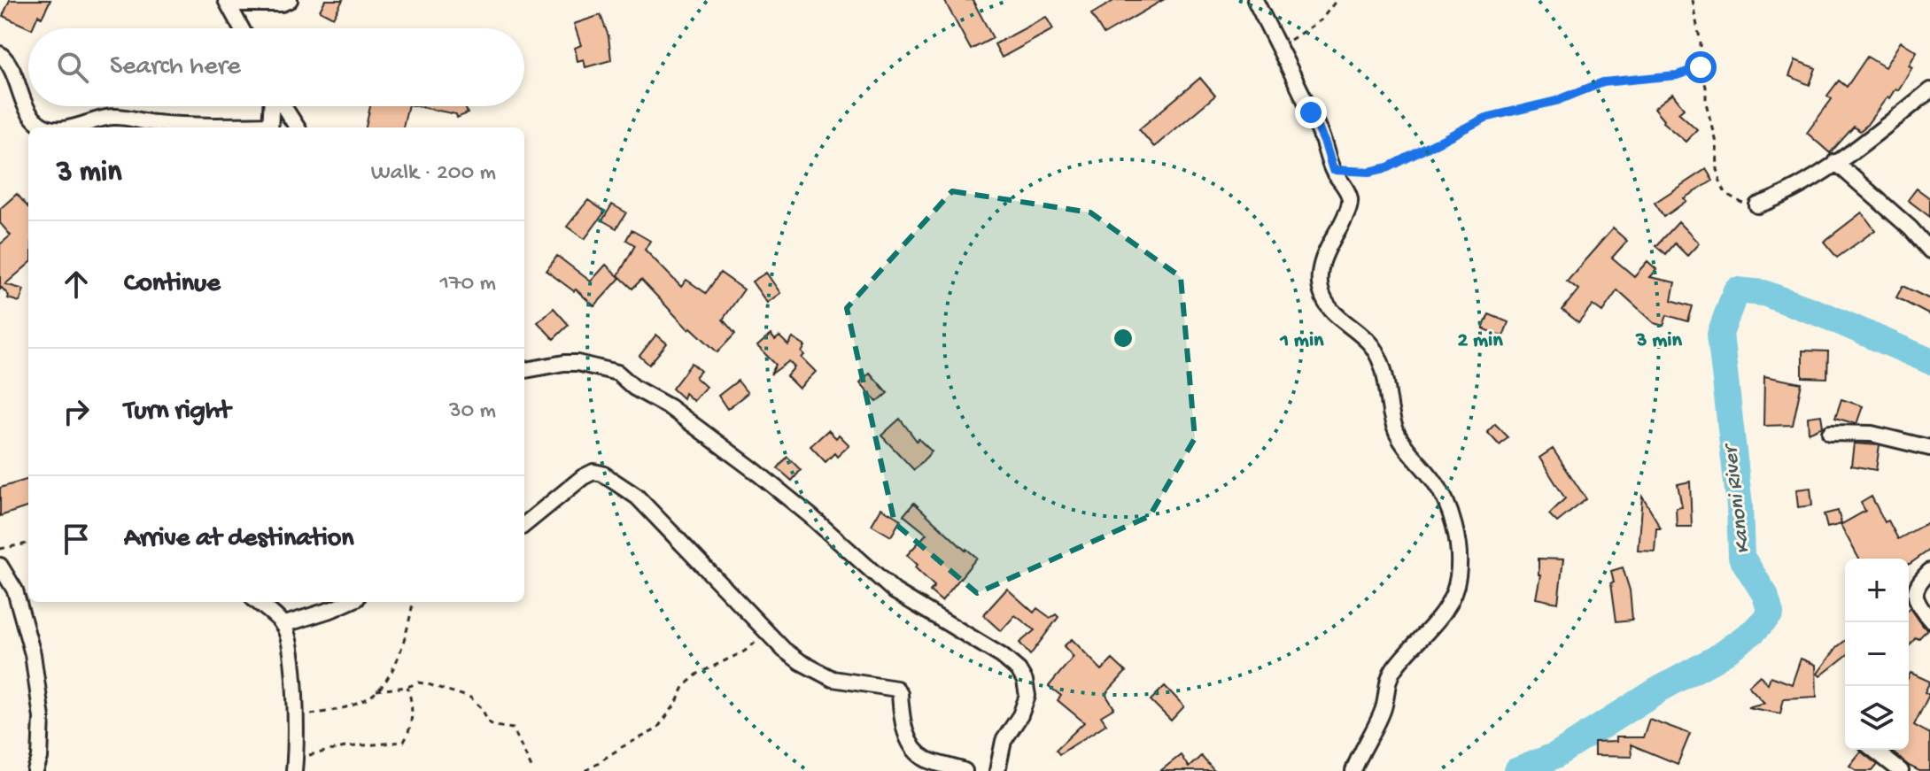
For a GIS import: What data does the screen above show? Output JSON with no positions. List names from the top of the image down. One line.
{"water":["Kanoni River"],"page":{"search":"Search here","heading":["3 min","Walk · 200 m"],"list":[["Continue","170 m"],["Turn right","30 m"],"Arrive at destination"],"map_buttons":["+","−"]},"rings":["1 min","2 min","3 min"]}
